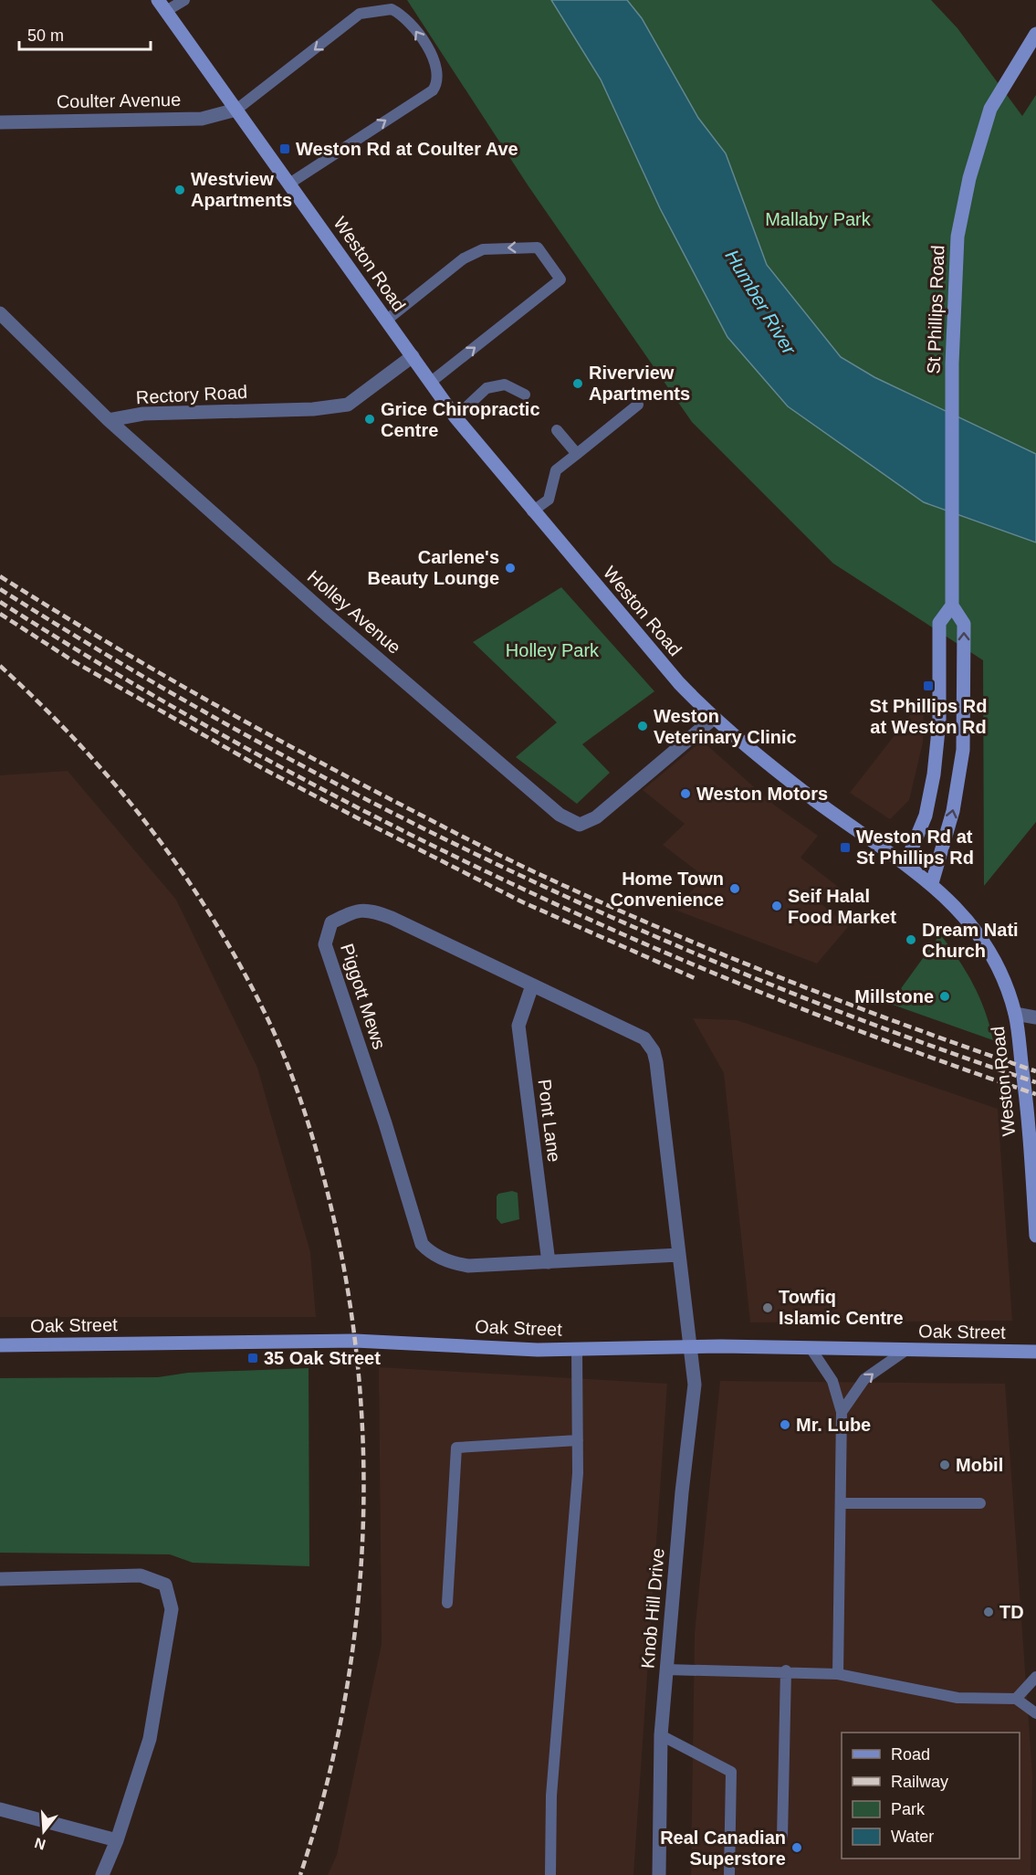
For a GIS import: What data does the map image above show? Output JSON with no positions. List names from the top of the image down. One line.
{"streets":{"main road":["Weston Road","St Phillips Road","Oak Street"],"street":["Coulter Avenue","Rectory Road","Holley Avenue","Piggott Mews","Pont Lane","Knob Hill Drive"]},"crossings":[["Coulter Avenue","Weston Road"],["Weston Road","St Phillips Road"],["Weston Road","Rectory Road"],["Weston Road","Holley Avenue"],["Rectory Road","Holley Avenue"],["Piggott Mews","Pont Lane"],["Piggott Mews","Oak Street"],["Piggott Mews","Knob Hill Drive"],["Oak Street","Knob Hill Drive"]],"water":["Humber River"],"parks":["Mallaby Park","Holley Park"],"places":{"transit":["Weston Rd at Coulter Ave","St Phillips Rd at Weston Rd","Weston Rd at St Phillips Rd","35 Oak Street"],"other":["Westview Apartments","Riverview Apartments","Grice Chiropractic Centre","Carlene's Beauty Lounge","Weston Veterinary Clinic","Weston Motors","Home Town Convenience","Seif Halal Food Market","Dream Nati Church","Millstone","Towfiq Islamic Centre","Mr. Lube","Mobil","TD","Real Canadian Superstore"]},"legend":["Road","Railway","Park","Water"],"scale_bar":"50 m","north":"bottom"}
